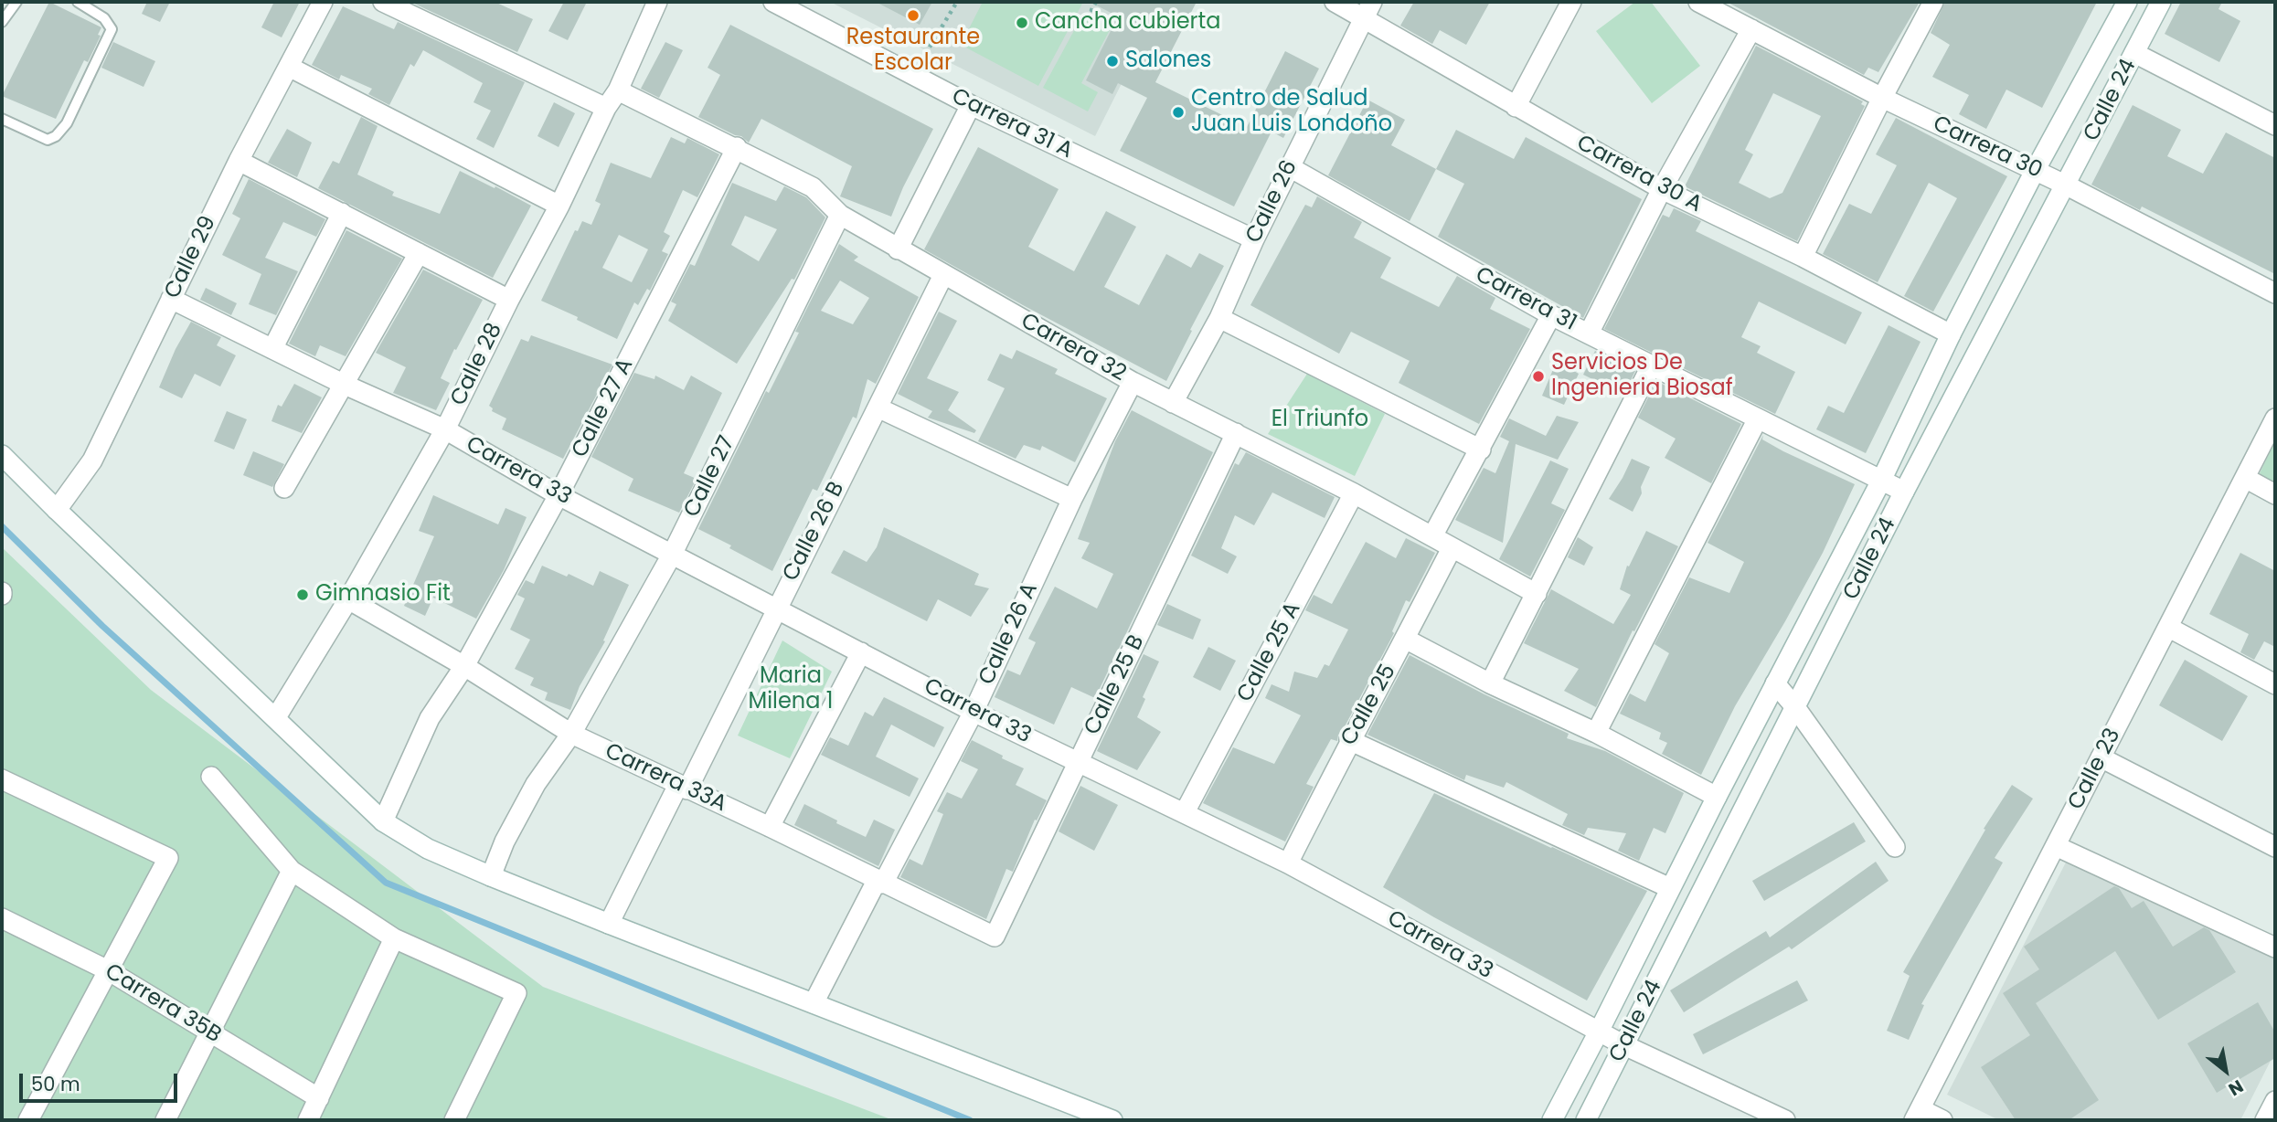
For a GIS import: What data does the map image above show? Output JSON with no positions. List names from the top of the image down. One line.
{"streets":{"street":["Calle 24","Carrera 31 A","Carrera 30","Carrera 30 A","Calle 26","Calle 29","Carrera 31","Carrera 32","Calle 28","Calle 27 A","Carrera 33","Calle 27","Calle 26 B","Calle 26 A","Calle 25 A","Calle 25 B","Calle 25","Calle 23","Carrera 33A","Carrera 35B"]},"crossings":[["Calle 24","Carrera 30"],["Calle 24","Carrera 30 A"],["Calle 24","Carrera 31"],["Calle 24","Carrera 33"],["Carrera 31 A","Calle 26"],["Carrera 30 A","Calle 26"],["Calle 26","Carrera 31"],["Calle 26","Carrera 32"],["Calle 29","Carrera 33"],["Carrera 32","Calle 28"],["Carrera 32","Calle 27 A"],["Carrera 32","Calle 27"],["Carrera 32","Calle 26 B"],["Carrera 32","Calle 26 A"],["Carrera 32","Calle 25 A"],["Carrera 32","Calle 25 B"],["Carrera 32","Calle 25"],["Calle 28","Carrera 33"],["Calle 28","Carrera 33A"],["Calle 27 A","Carrera 33"],["Calle 27 A","Carrera 33A"],["Carrera 33","Calle 27"],["Carrera 33","Calle 26 B"],["Carrera 33","Calle 26 A"],["Carrera 33","Calle 25 A"],["Carrera 33","Calle 25 B"],["Carrera 33","Calle 25"],["Calle 27","Carrera 33A"],["Calle 26 B","Carrera 33A"],["Calle 26 A","Carrera 33A"],["Calle 25 B","Carrera 33A"]],"parks":["El Triunfo","Maria Milena 1"],"places":["Restaurante Escolar","Cancha cubierta","Salones","Centro de Salud Juan Luis Londoño","Servicios De Ingenieria Biosaf","Gimnasio Fit"],"scale_bar":"50 m","north":"bottom right"}
